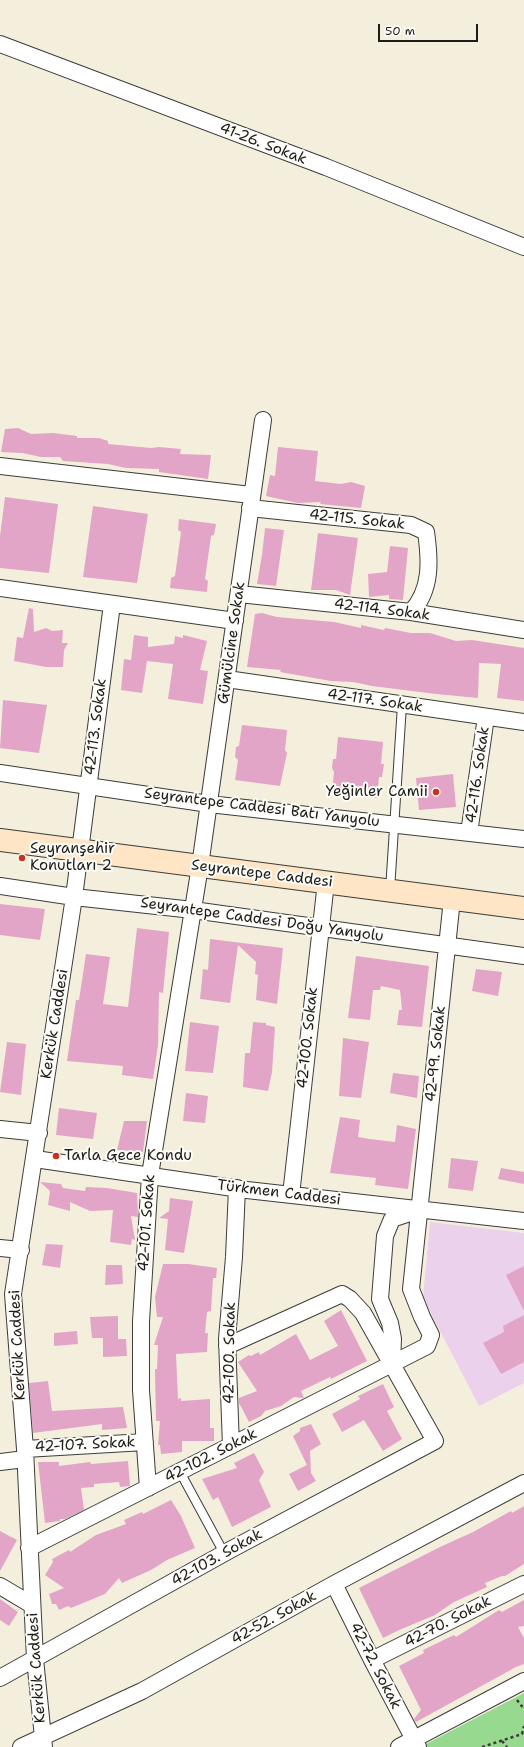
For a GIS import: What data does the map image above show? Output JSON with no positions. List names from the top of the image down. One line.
{"streets":{"street":["41-26. Sokak","42-115. Sokak","42-114. Sokak","Gümülcine Sokak","42-117. Sokak","42-113. Sokak","42-116. Sokak","Seyrantepe Caddesi Batı Yanyolu","Seyrantepe Caddesi","Seyrantepe Caddesi Doğu Yanyolu","Kerkük Caddesi","42-100. Sokak","42-99. Sokak","Türkmen Caddesi","42-101. Sokak","42-107. Sokak","42-102. Sokak","42-103. Sokak","42-52. Sokak","42-70. Sokak","42-72. Sokak"]},"crossings":[["42-115. Sokak","42-114. Sokak"],["42-115. Sokak","Gümülcine Sokak"],["42-114. Sokak","Gümülcine Sokak"],["Gümülcine Sokak","42-117. Sokak"],["Gümülcine Sokak","Seyrantepe Caddesi Batı Yanyolu"],["Gümülcine Sokak","Seyrantepe Caddesi"],["Gümülcine Sokak","42-101. Sokak"],["42-117. Sokak","42-116. Sokak"],["42-113. Sokak","Seyrantepe Caddesi Batı Yanyolu"],["42-113. Sokak","Seyrantepe Caddesi"],["42-113. Sokak","Kerkük Caddesi"],["42-116. Sokak","Seyrantepe Caddesi Batı Yanyolu"],["Seyrantepe Caddesi","Kerkük Caddesi"],["Seyrantepe Caddesi","42-100. Sokak"],["Seyrantepe Caddesi","42-99. Sokak"],["Seyrantepe Caddesi","42-101. Sokak"],["Seyrantepe Caddesi Doğu Yanyolu","Kerkük Caddesi"],["Seyrantepe Caddesi Doğu Yanyolu","42-100. Sokak"],["Seyrantepe Caddesi Doğu Yanyolu","42-99. Sokak"],["Seyrantepe Caddesi Doğu Yanyolu","42-101. Sokak"],["Kerkük Caddesi","Türkmen Caddesi"],["Kerkük Caddesi","42-107. Sokak"],["Kerkük Caddesi","42-102. Sokak"],["Kerkük Caddesi","42-103. Sokak"],["Kerkük Caddesi","42-52. Sokak"],["42-100. Sokak","Türkmen Caddesi"],["42-100. Sokak","42-102. Sokak"],["42-99. Sokak","Türkmen Caddesi"],["42-99. Sokak","42-102. Sokak"],["42-99. Sokak","42-103. Sokak"],["Türkmen Caddesi","42-101. Sokak"],["42-101. Sokak","42-107. Sokak"],["42-101. Sokak","42-102. Sokak"],["42-102. Sokak","42-103. Sokak"],["42-52. Sokak","42-72. Sokak"],["42-70. Sokak","42-72. Sokak"]],"places":["Yeğinler Camii","Seyranşehir Konutları 2","Tarla Gece Kondu"],"scale_bar":"50 m"}
